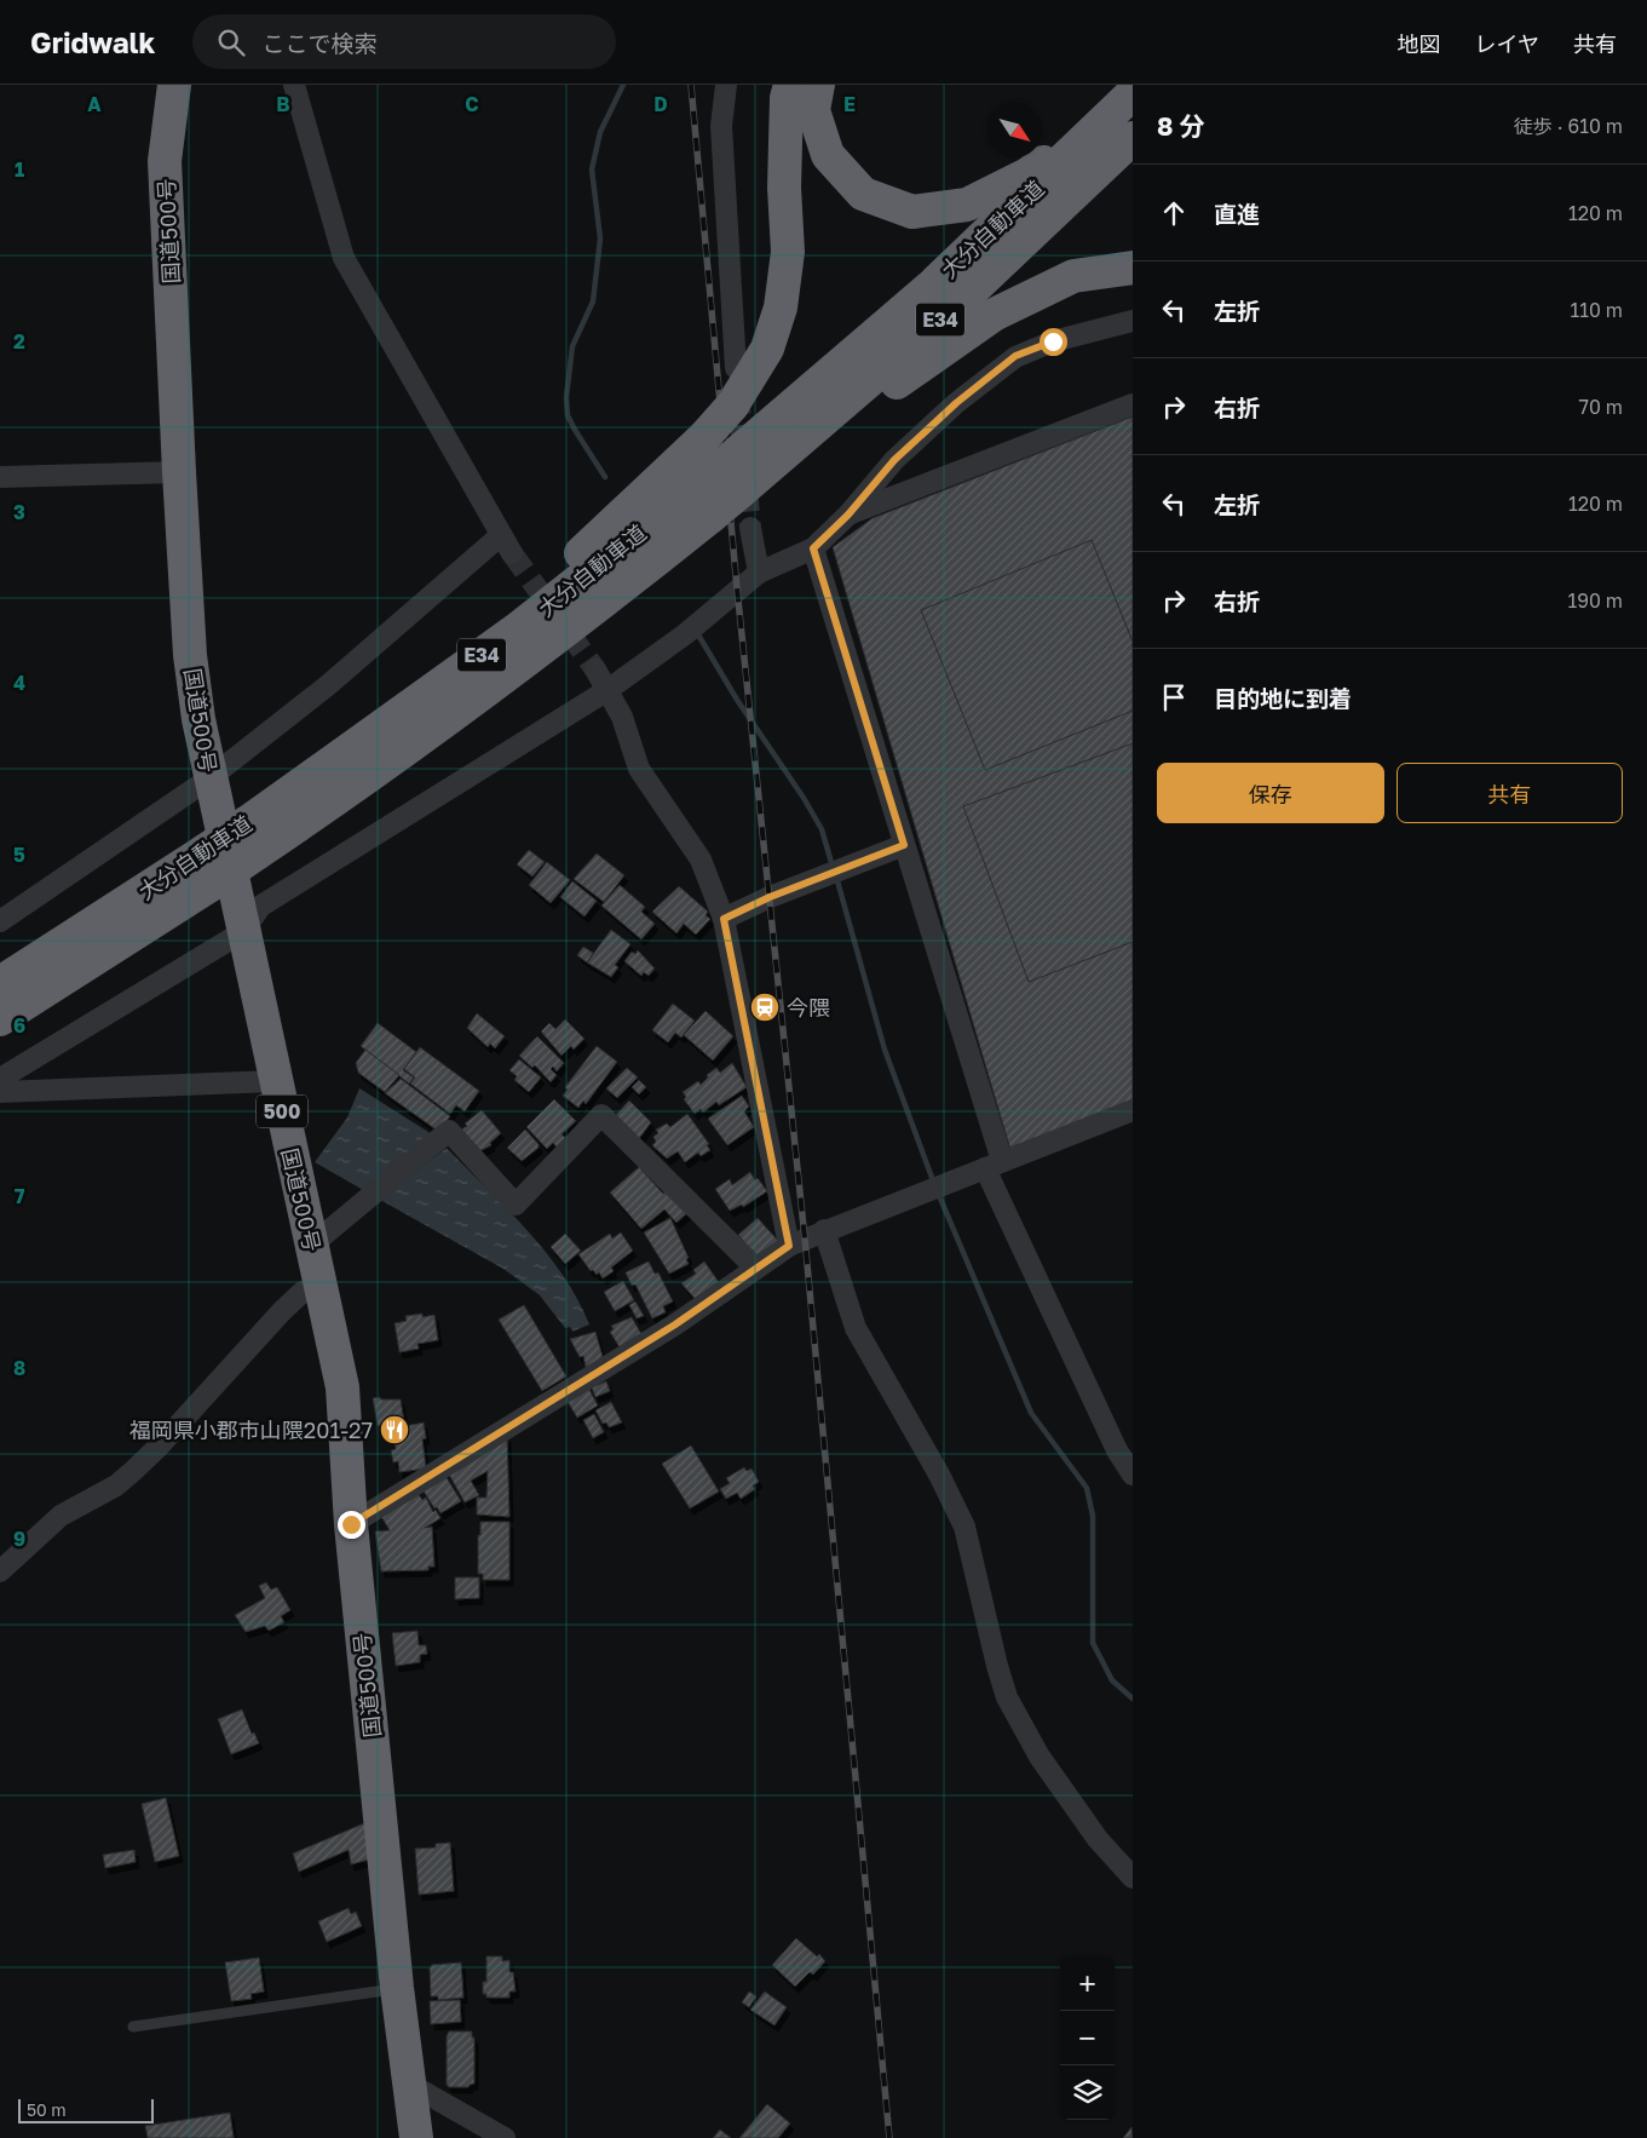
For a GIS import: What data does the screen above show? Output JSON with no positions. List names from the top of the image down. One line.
{"streets":{"highway":["大分自動車道","国道500号","E34","500"]},"places":{"station":["今隈"],"restaurant":["福岡県小郡市山隈201-27"]},"scale_bar":"50 m","north":"bottom right","page":{"header":"Gridwalk","search":"ここで検索","nav":["地図","レイヤ","共有"],"heading":["8 分","徒歩 · 610 m"],"list":[["直進","120 m"],["左折","110 m"],["右折","70 m"],["左折","120 m"],["右折","190 m"],"目的地に到着"],"buttons":["保存","共有"],"map_buttons":["+","−"],"scale":"50 m"},"grid":{"columns":["A","B","C","D","E"],"rows":["1","2","3","4","5","6","7","8","9"]}}
